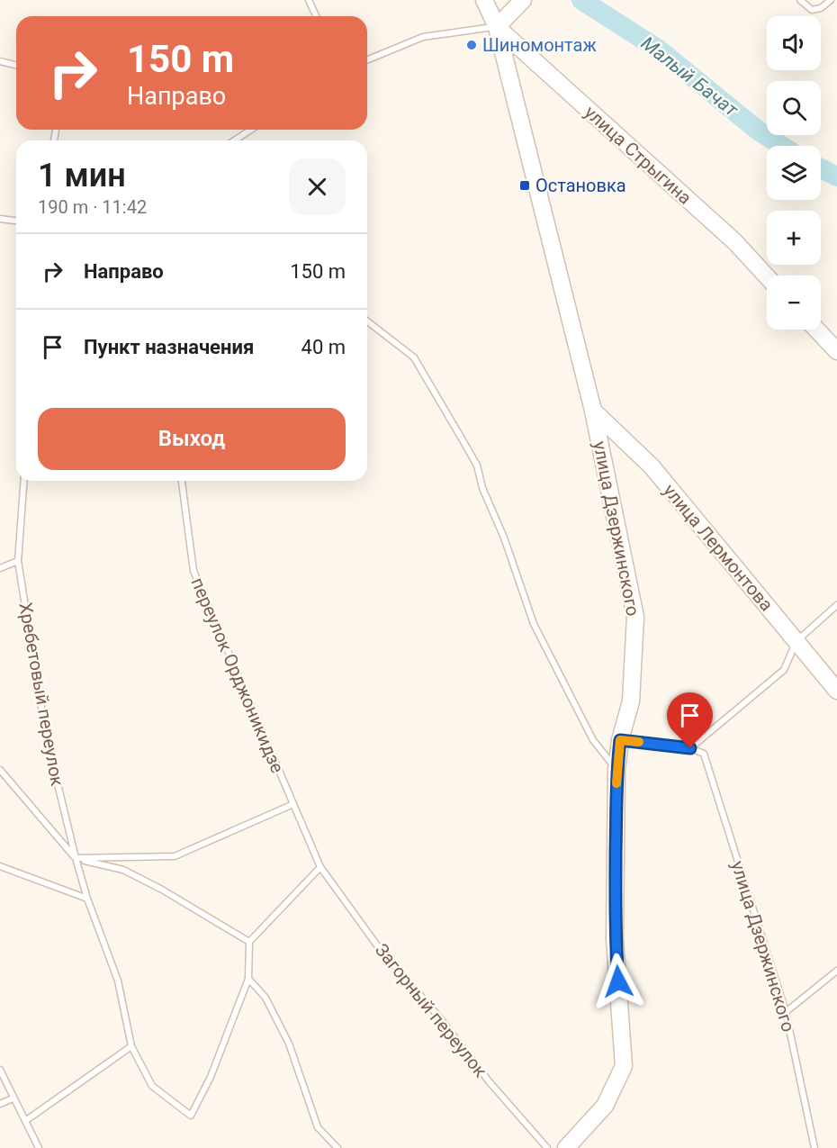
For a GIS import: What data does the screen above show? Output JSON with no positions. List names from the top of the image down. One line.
{"streets":{"street":["улица Стрыгина","улица Дзержинского","улица Лермонтова"],"lane":["переулок Орджоникидзе","Хребетовый переулок","Загорный переулок"]},"crossings":[["улица Стрыгина","улица Дзержинского"],["улица Дзержинского","улица Лермонтова"],["переулок Орджоникидзе","Загорный переулок"]],"water":["Малый Бачат"],"places":{"other":["Шиномонтаж"],"transit":["Остановка"]},"page":{"map_buttons":["+","−"],"turn":["150 m","Направо"],"heading":["1 мин","190 m · 11:42"],"list":[{"name":"Направо","value":"150 m"},{"name":"Пункт назначения","value":"40 m"}],"buttons":"Выход"}}
